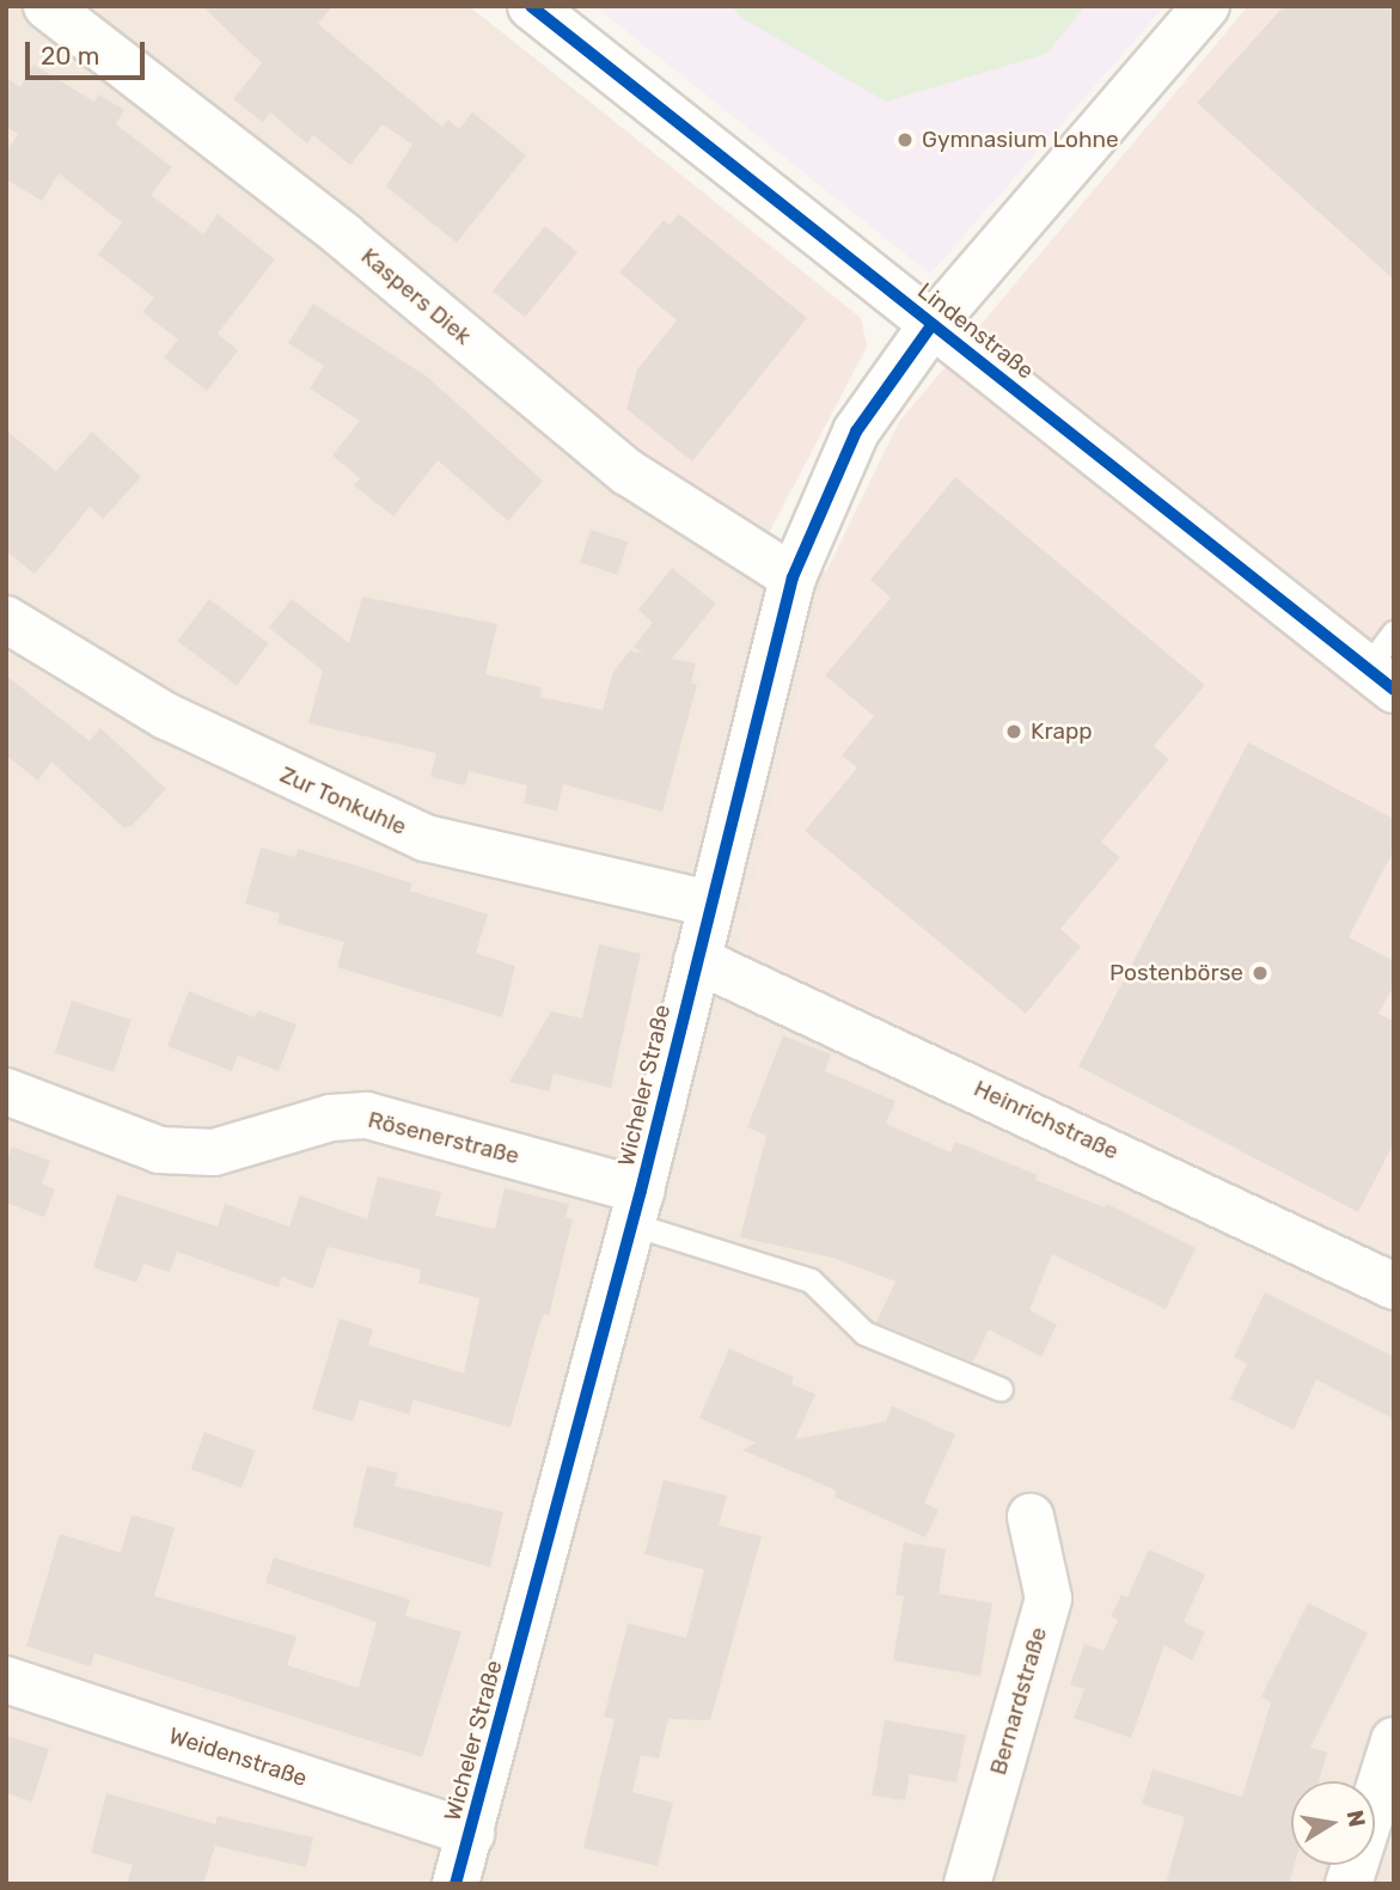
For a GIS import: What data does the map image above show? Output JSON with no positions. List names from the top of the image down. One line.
{"streets":{"street":["Kaspers Diek","Lindenstraße","Zur Tonkuhle","Wicheler Straße","Heinrichstraße","Rösenerstraße","Bernardstraße","Weidenstraße"]},"crossings":[["Kaspers Diek","Wicheler Straße"],["Lindenstraße","Wicheler Straße"],["Zur Tonkuhle","Wicheler Straße"],["Wicheler Straße","Heinrichstraße"],["Wicheler Straße","Rösenerstraße"],["Wicheler Straße","Weidenstraße"]],"places":["Gymnasium Lohne","Krapp","Postenbörse"],"scale_bar":"20 m","north":"right"}
